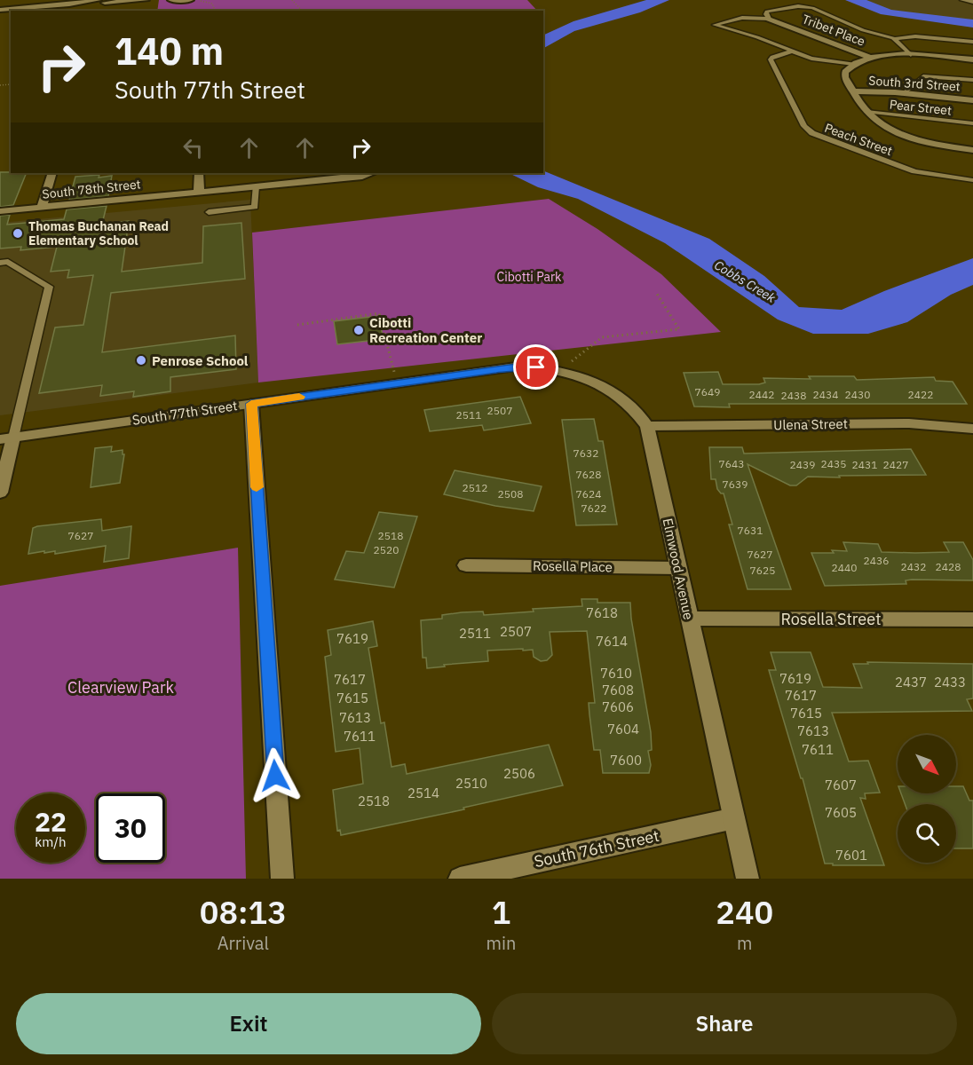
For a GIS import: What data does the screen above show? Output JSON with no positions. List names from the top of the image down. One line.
{"streets":{"street":["Tribet Place","South 3rd Street","South 78th Street","South 77th Street","Ulena Street","Rosella Place","Elmwood Avenue","Rosella Street","South 76th Street"],"lane":["Pear Street","Peach Street"]},"crossings":[["Tribet Place","South 3rd Street"],["Tribet Place","Pear Street"],["South 77th Street","Elmwood Avenue"],["Ulena Street","Elmwood Avenue"],["Rosella Place","Elmwood Avenue"],["Elmwood Avenue","Rosella Street"],["Elmwood Avenue","South 76th Street"]],"water":["Cobbs Creek"],"parks":["Cibotti Park","Clearview Park"],"places":["Thomas Buchanan Read Elementary School","Cibotti Recreation Center","Penrose School"],"house_numbers":["7649","2442","2434","2430","2422","2438","2507","2511","7632","7643","2435","2439","2431","2427","7628","7639","2512","2508","7624","7622","7631","7627","2518","2520","7627","2436","2432","2428","2440","7625","7618","2507","2511","7619","7614","7610","7619","7617","2437","2433","7608","7617","7615","7606","7615","7613","7604","7613","7611","7611","7600","2506","2510","7607","2514","2518","7605","7601"],"north":"bottom right","page":{"turn":["140 m","South 77th Street"],"speed":"22 km/h","limit":"30","eta":["08:13","Arrival","1","min","240","m"],"buttons":["Exit","Share"]}}
